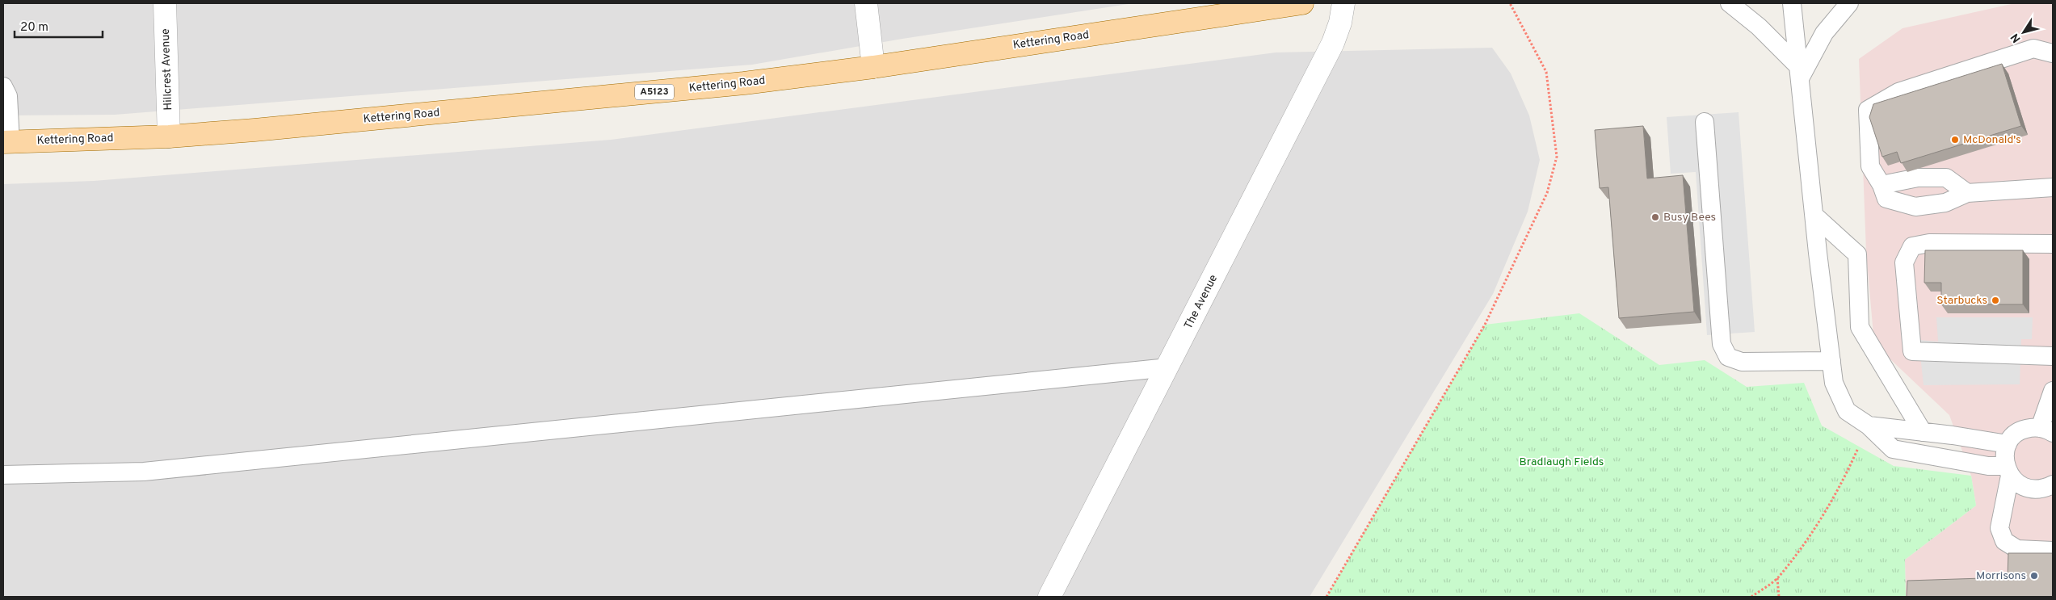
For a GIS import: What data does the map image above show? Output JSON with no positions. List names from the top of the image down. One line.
{"streets":{"main road":["Kettering Road","A5123"],"street":["Hillcrest Avenue","The Avenue"]},"crossings":[["Kettering Road","Hillcrest Avenue"]],"parks":["Bradlaugh Fields"],"places":["McDonald's","Busy Bees","Starbucks","Morrisons"],"scale_bar":"20 m","north":"bottom left"}
